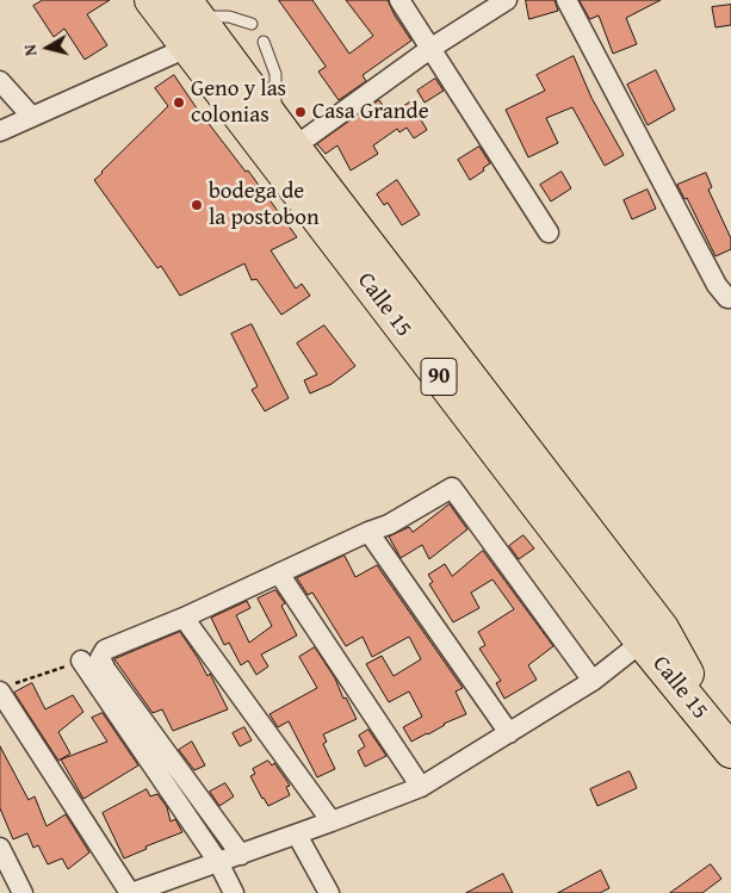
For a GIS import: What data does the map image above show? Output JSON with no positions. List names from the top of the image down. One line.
{"streets":{"highway":["Calle 15","90"]},"places":["Geno y las colonias","Casa Grande","bodega de la postobon"],"north":"left"}
